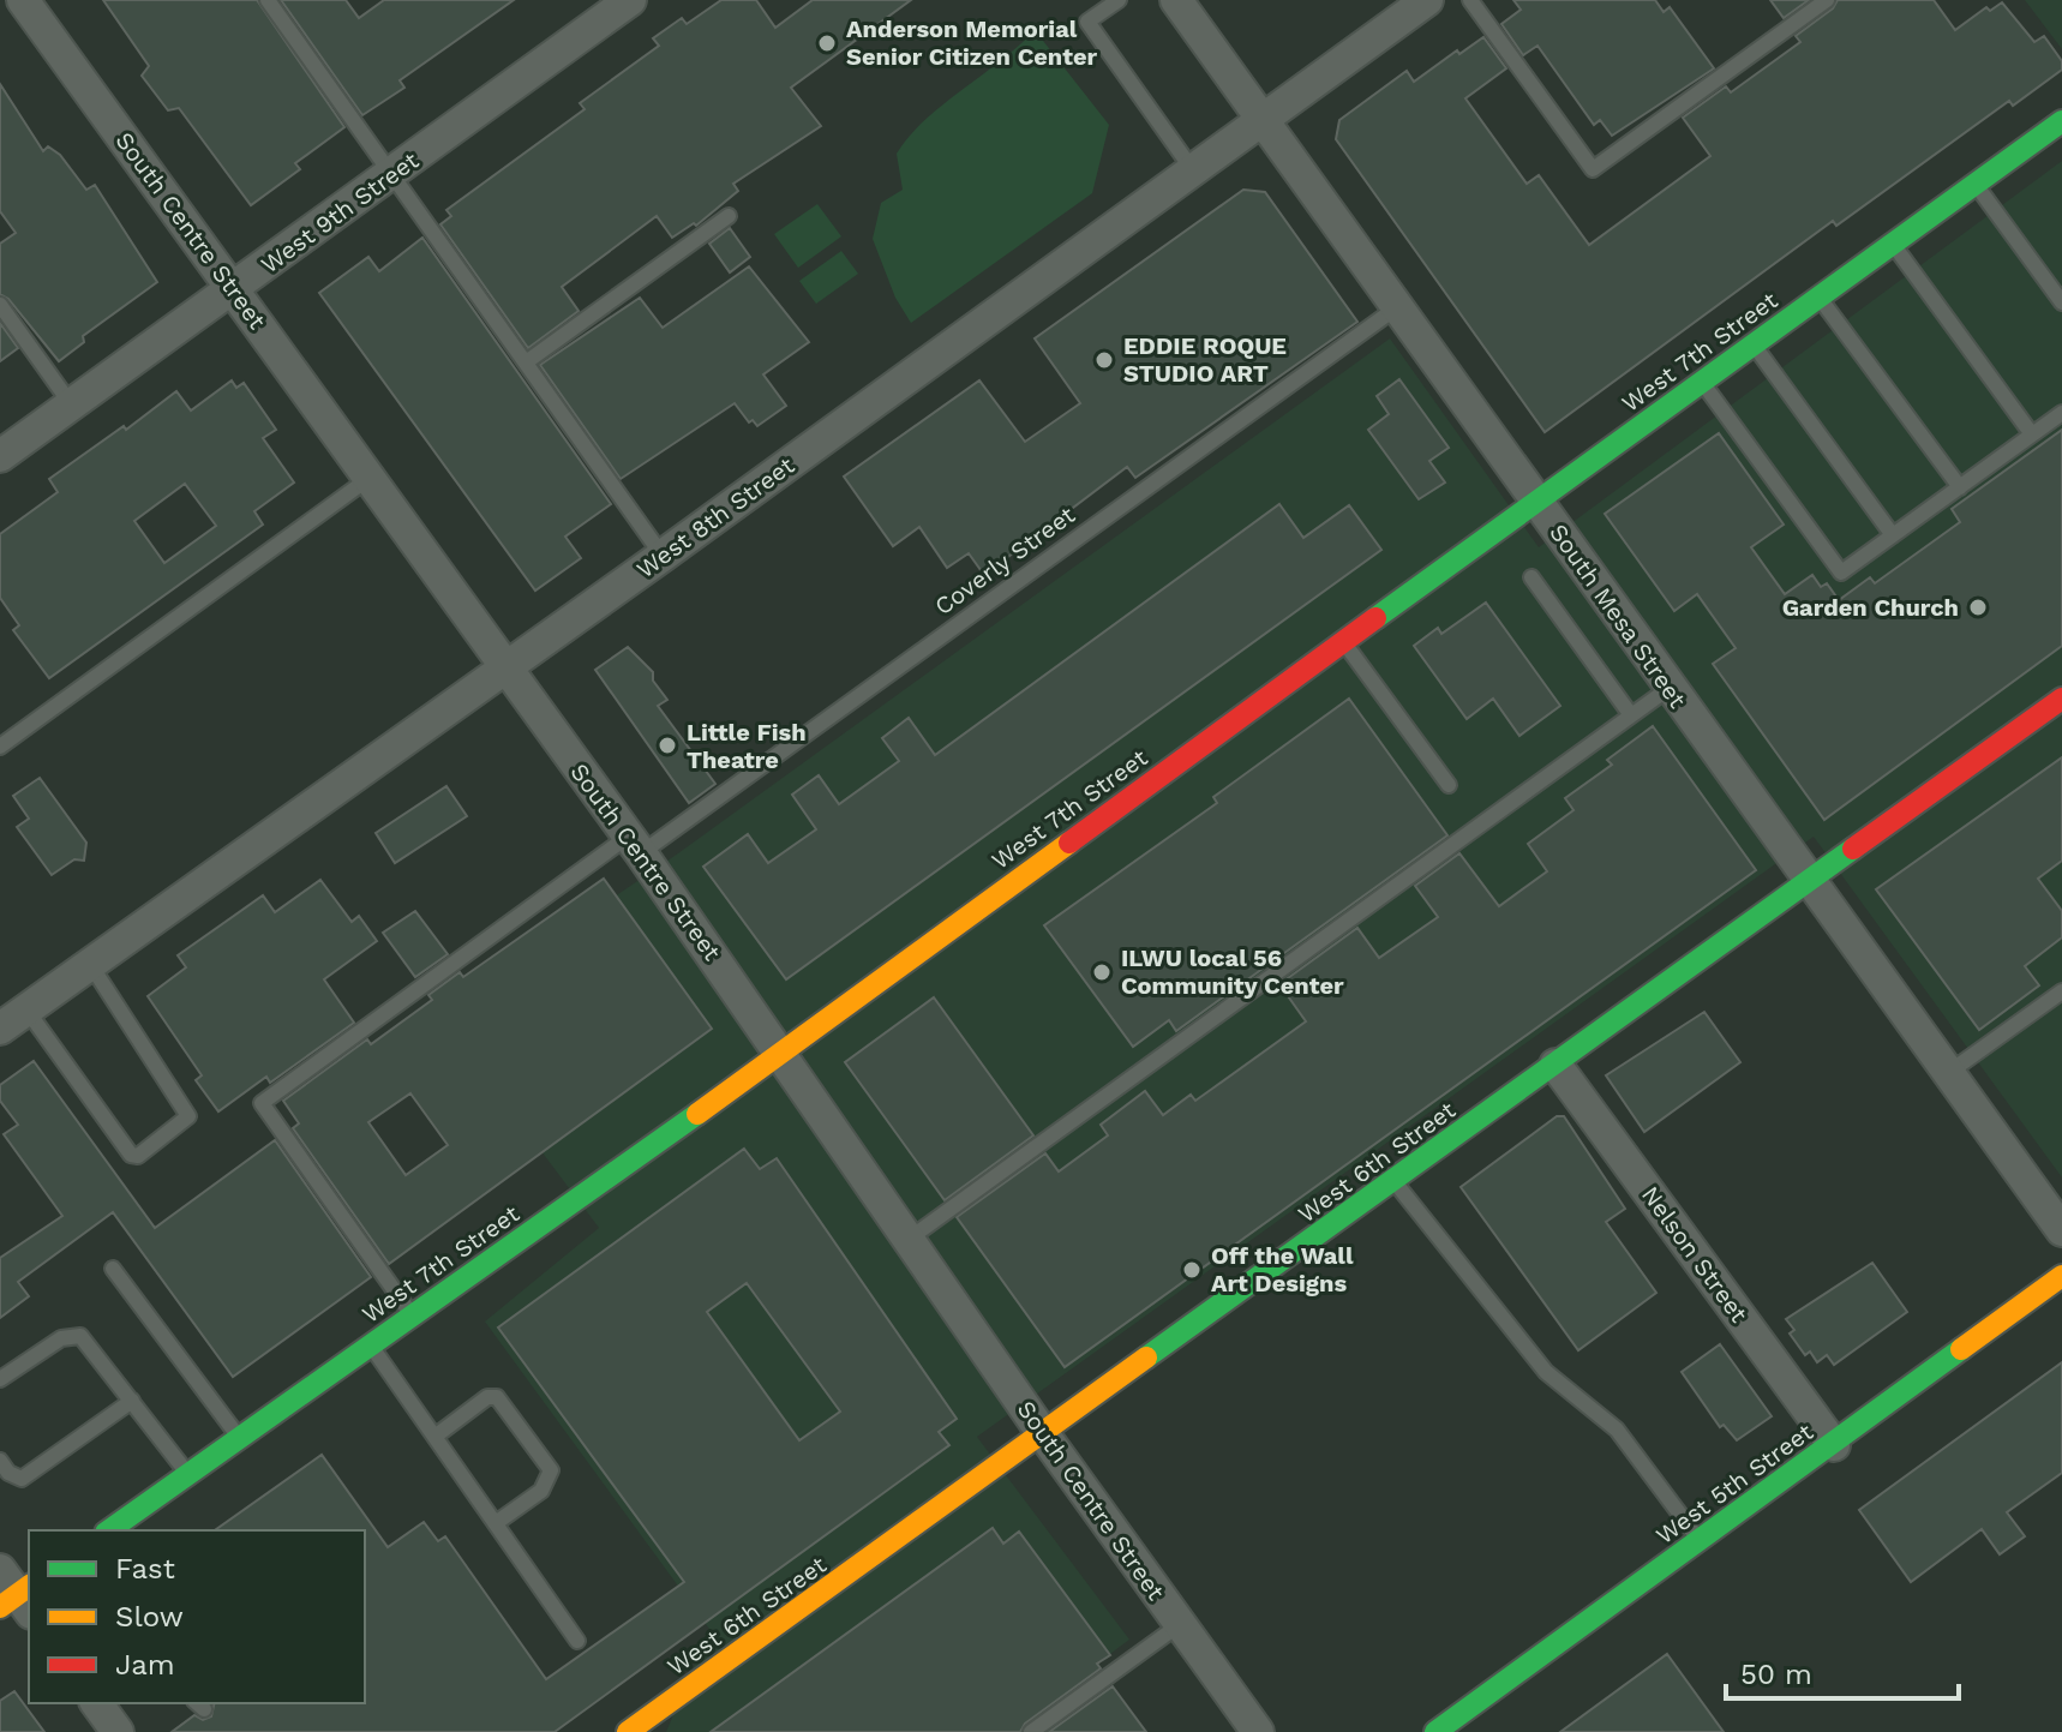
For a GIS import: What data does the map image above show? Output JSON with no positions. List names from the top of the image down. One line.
{"streets":{"street":["West 9th Street","South Centre Street","West 7th Street","West 8th Street","South Mesa Street","West 6th Street","Nelson Street","West 5th Street"],"lane":["Coverly Street"]},"crossings":[["West 9th Street","South Centre Street"],["South Centre Street","West 7th Street"],["South Centre Street","West 8th Street"],["South Centre Street","Coverly Street"],["South Centre Street","West 6th Street"],["West 7th Street","Coverly Street"],["West 7th Street","South Mesa Street"],["West 8th Street","South Mesa Street"],["Coverly Street","South Mesa Street"],["South Mesa Street","West 6th Street"],["West 6th Street","Nelson Street"],["Nelson Street","West 5th Street"]],"places":["Anderson Memorial Senior Citizen Center","EDDIE ROQUE STUDIO ART","Garden Church","Little Fish Theatre","ILWU local 56 Community Center","Off the Wall Art Designs"],"legend":["Fast","Slow","Jam"],"scale_bar":"50 m"}
